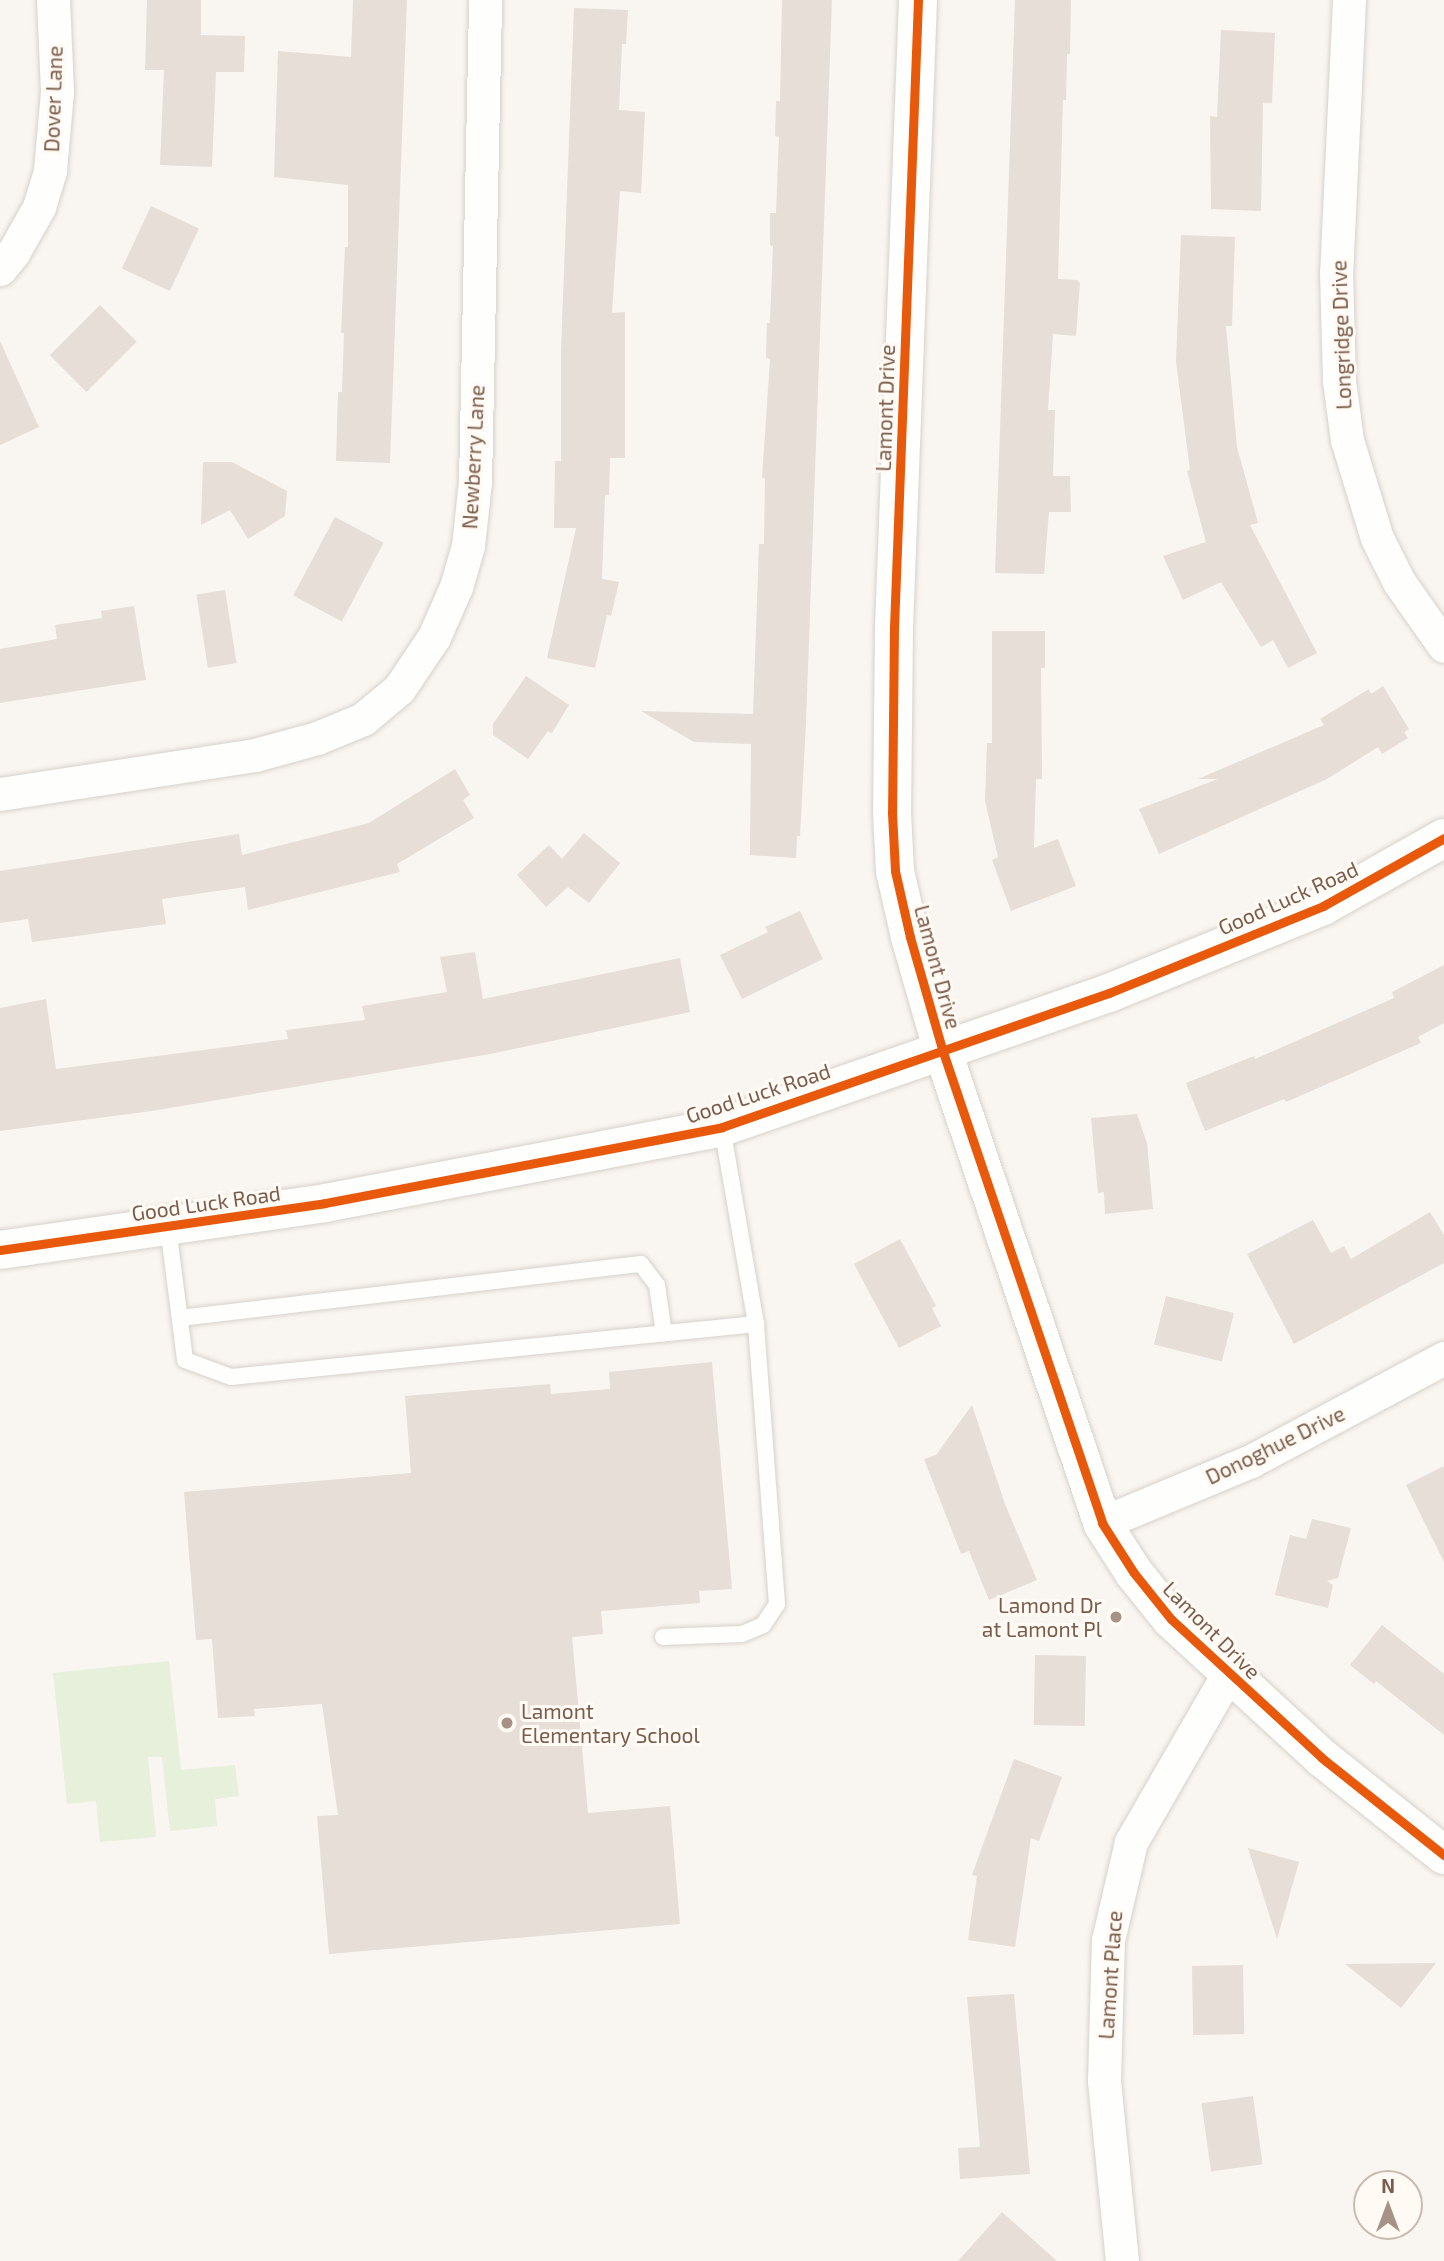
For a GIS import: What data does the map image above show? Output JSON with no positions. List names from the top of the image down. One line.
{"streets":{"street":["Dover Lane","Longridge Drive","Lamont Drive","Newberry Lane","Good Luck Road","Donoghue Drive","Lamont Place"]},"crossings":[["Lamont Drive","Good Luck Road"],["Lamont Drive","Donoghue Drive"],["Lamont Drive","Lamont Place"]],"places":["Lamond Dr at Lamont Pl","Lamont Elementary School"],"north":"top"}
